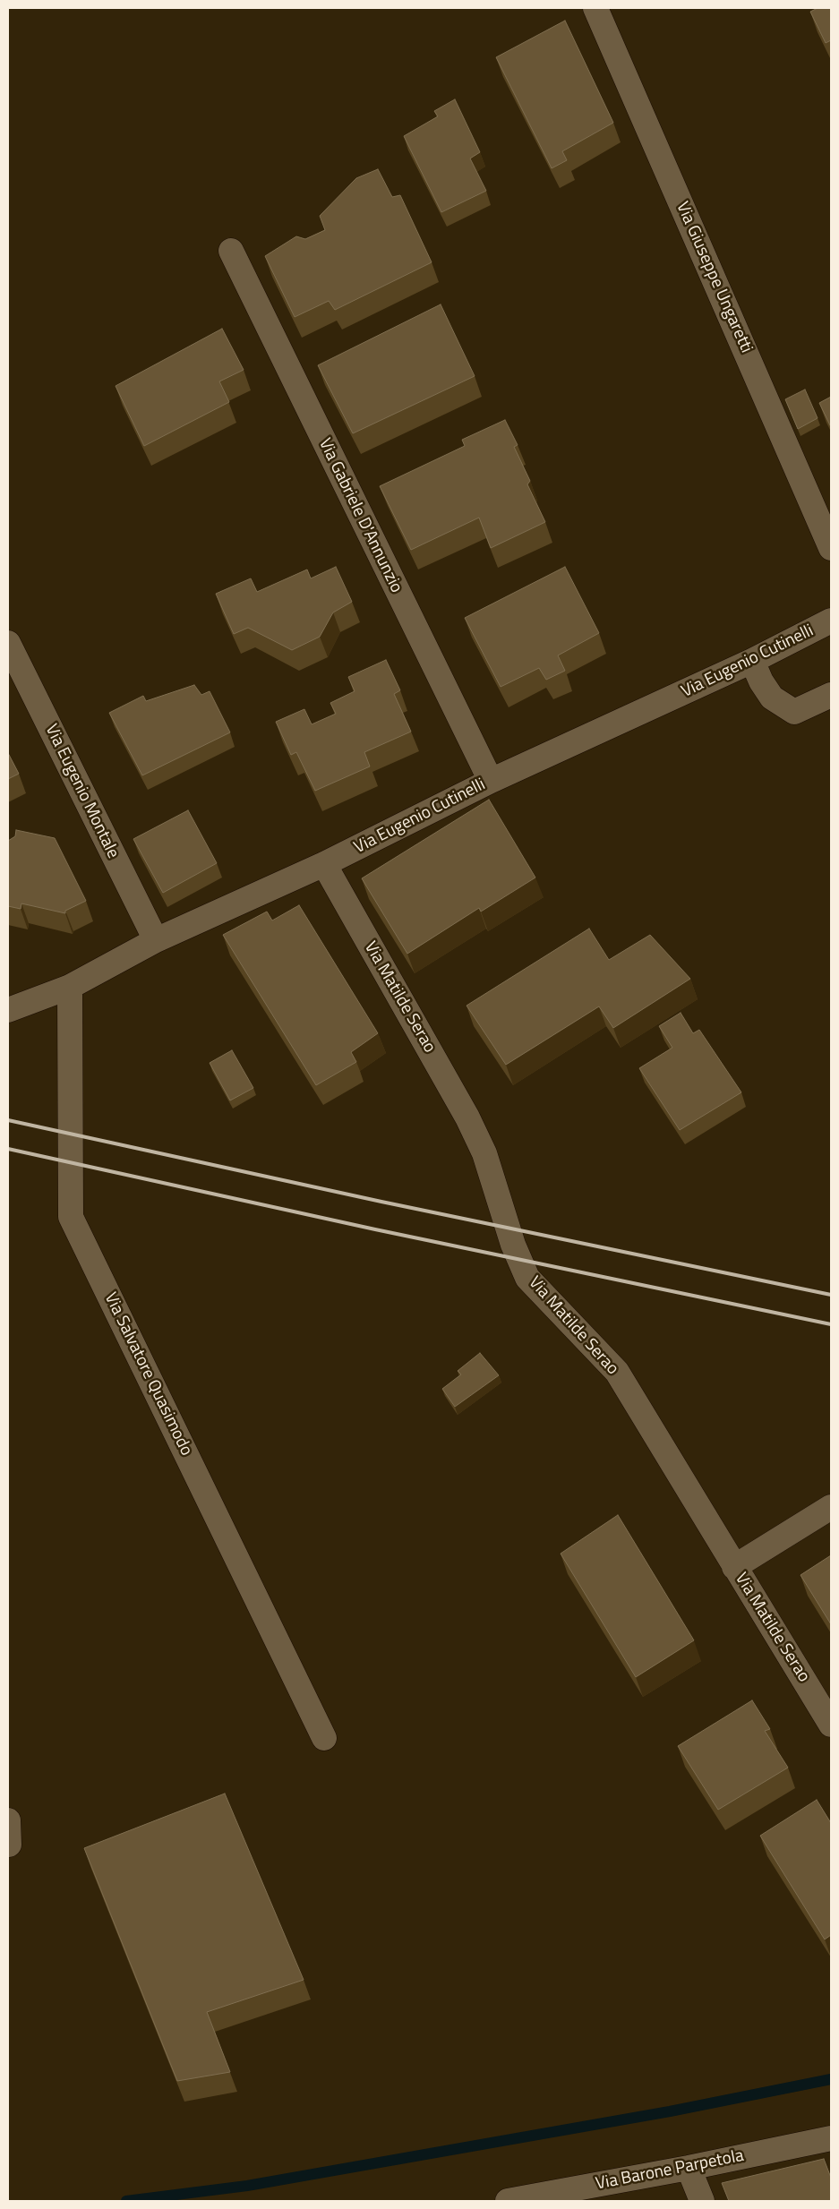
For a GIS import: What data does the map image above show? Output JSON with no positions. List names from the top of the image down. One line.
{"streets":{"street":["Via Giuseppe Ungaretti","Via Gabriele D'Annunzio","Via Eugenio Cutinelli","Via Eugenio Montale","Via Matilde Serao","Via Salvatore Quasimodo","Via Barone Parpetola"]},"crossings":[["Via Gabriele D'Annunzio","Via Eugenio Cutinelli"],["Via Eugenio Cutinelli","Via Eugenio Montale"],["Via Eugenio Cutinelli","Via Matilde Serao"],["Via Eugenio Cutinelli","Via Salvatore Quasimodo"]]}
